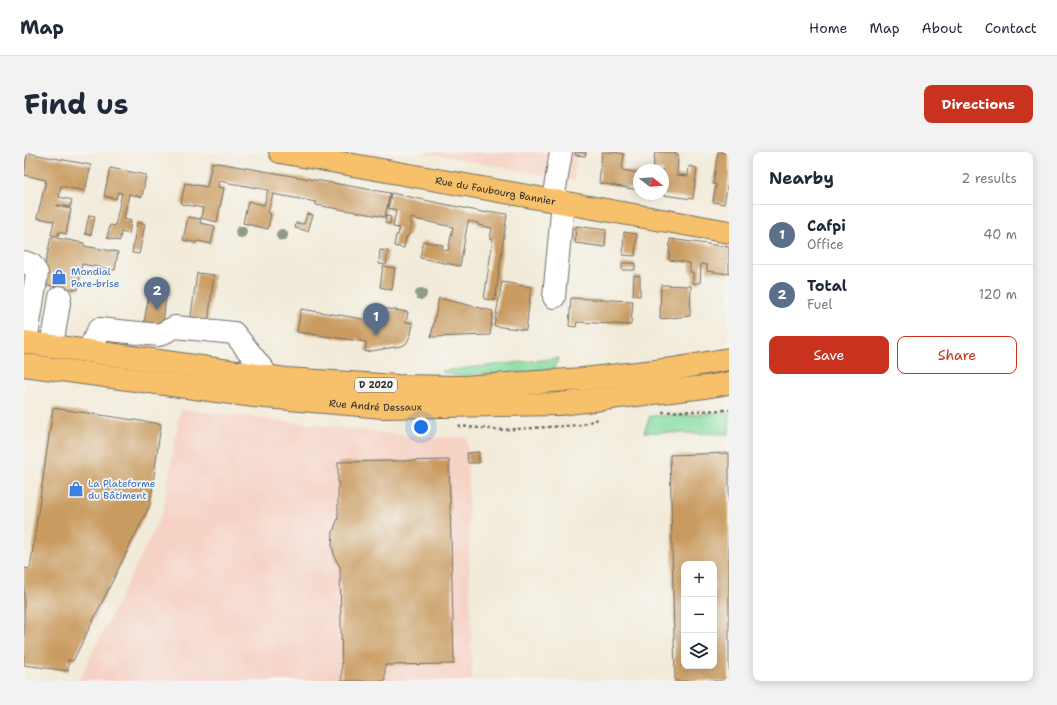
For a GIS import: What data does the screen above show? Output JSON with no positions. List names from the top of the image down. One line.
{"streets":{"main road":["Rue du Faubourg Bannier","D 2020","Rue André Dessaux"]},"places":{"shop":["Mondial Pare-brise","La Plateforme du Bâtiment"]},"north":"right","page":{"header":"Map","nav":["Home","Map","About","Contact"],"title":"Find us","buttons":["Directions",["Save","Share"]],"heading":["Nearby","2 results"],"list":[{"mark":"1","name":"Cafpi","note":"Office","value":"40 m"},{"mark":"2","name":"Total","note":"Fuel","value":"120 m"}],"pins":["2","1"],"map_buttons":["+","−"]}}
